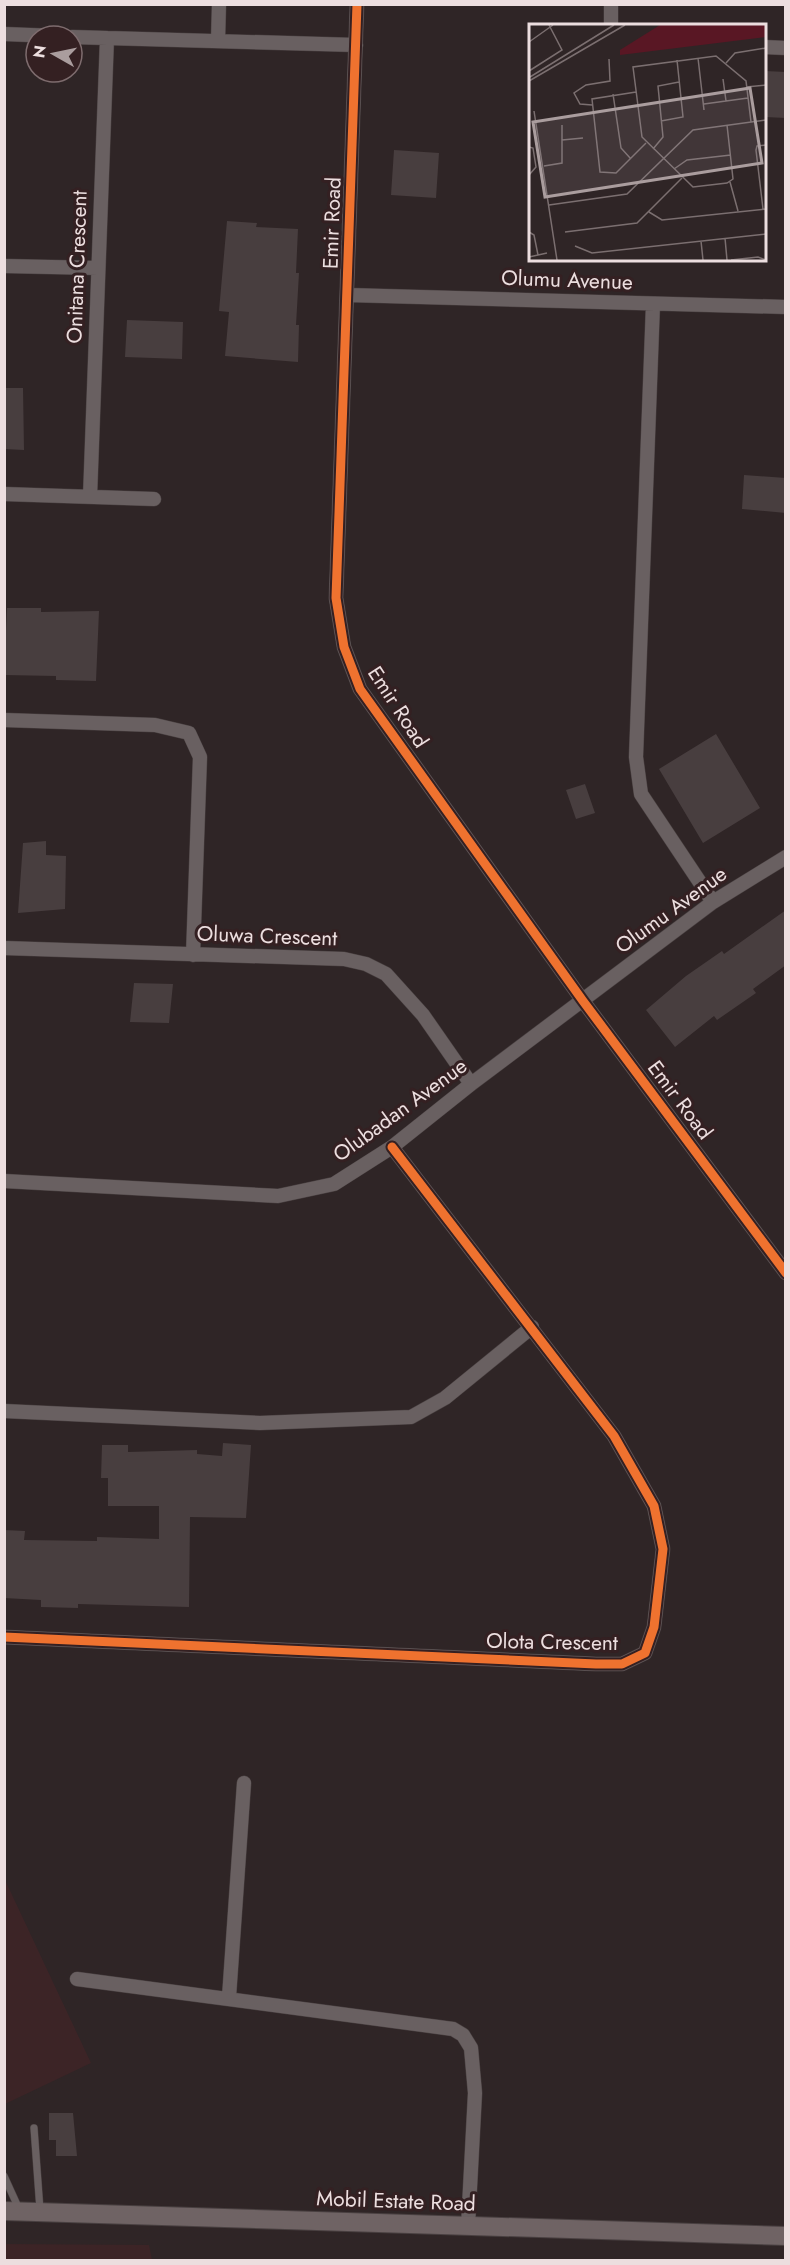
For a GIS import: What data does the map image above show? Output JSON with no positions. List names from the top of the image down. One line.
{"streets":{"main road":["Mobil Estate Road"],"street":["Emir Road","Onitana Crescent","Olumu Avenue","Oluwa Crescent","Olubadan Avenue","Olota Crescent"]},"crossings":[["Emir Road","Olumu Avenue"],["Emir Road","Olubadan Avenue"],["Olumu Avenue","Olubadan Avenue"],["Oluwa Crescent","Olubadan Avenue"],["Olubadan Avenue","Olota Crescent"]],"north":"left"}
